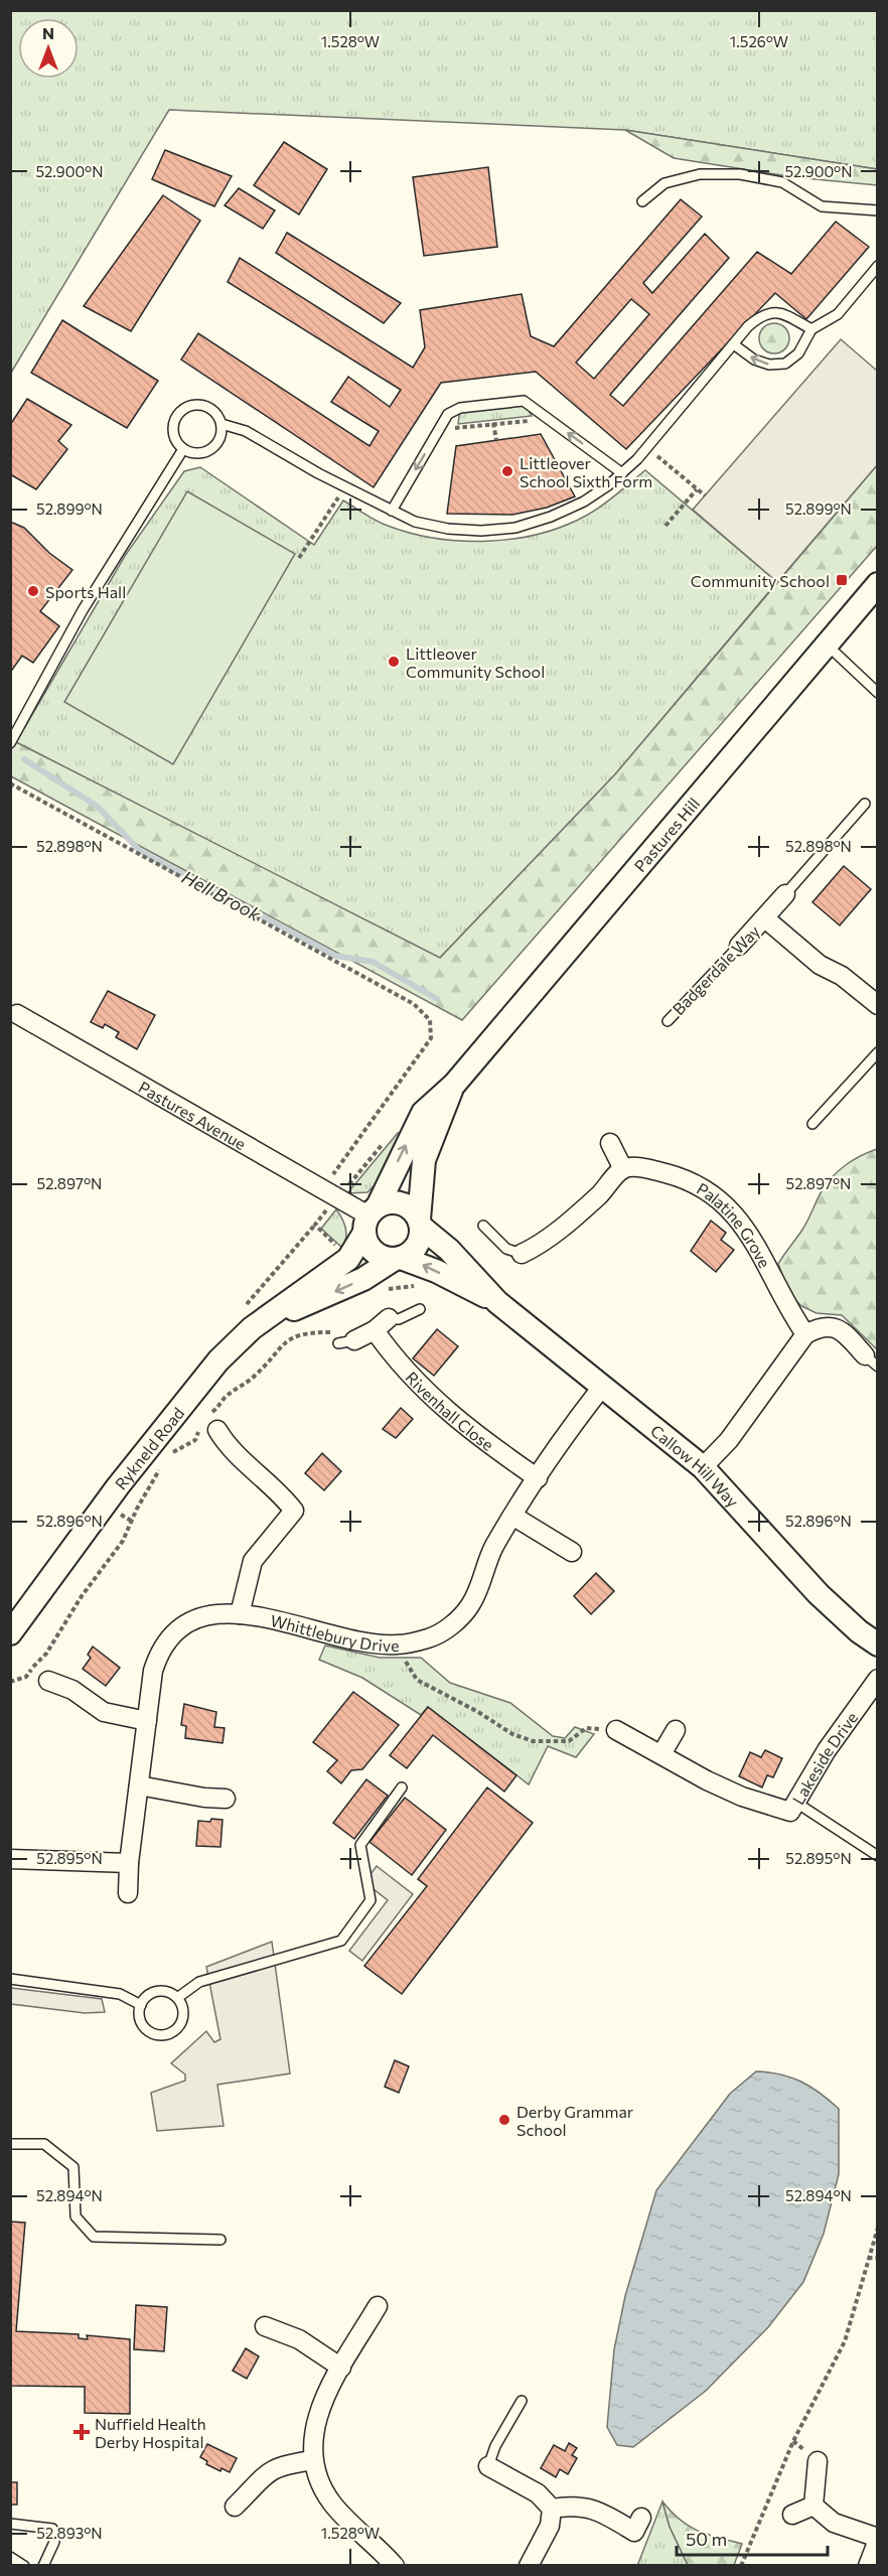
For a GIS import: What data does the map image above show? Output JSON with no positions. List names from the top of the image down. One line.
{"streets":{"street":["Pastures Hill","Badgerdale Way","Pastures Avenue","Palatine Grove","Rivenhall Close","Rykneld Road","Callow Hill Way","Whittlebury Drive","Lakeside Drive"]},"crossings":[["Pastures Hill","Pastures Avenue"],["Pastures Hill","Rykneld Road"],["Pastures Hill","Callow Hill Way"],["Pastures Avenue","Rykneld Road"],["Pastures Avenue","Callow Hill Way"],["Rivenhall Close","Whittlebury Drive"],["Rykneld Road","Callow Hill Way"],["Callow Hill Way","Whittlebury Drive"]],"water":["Hell Brook"],"places":{"other":["Littleover School Sixth Form","Sports Hall","Littleover Community School","Derby Grammar School"],"transit":["Community School"],"health":["Nuffield Health Derby Hospital"]},"scale_bar":"50 m","north":"top","coordinates":["1.528°W","1.526°W","52.900°N","52.899°N","52.898°N","52.897°N","52.896°N","52.895°N","52.894°N","52.893°N"]}
